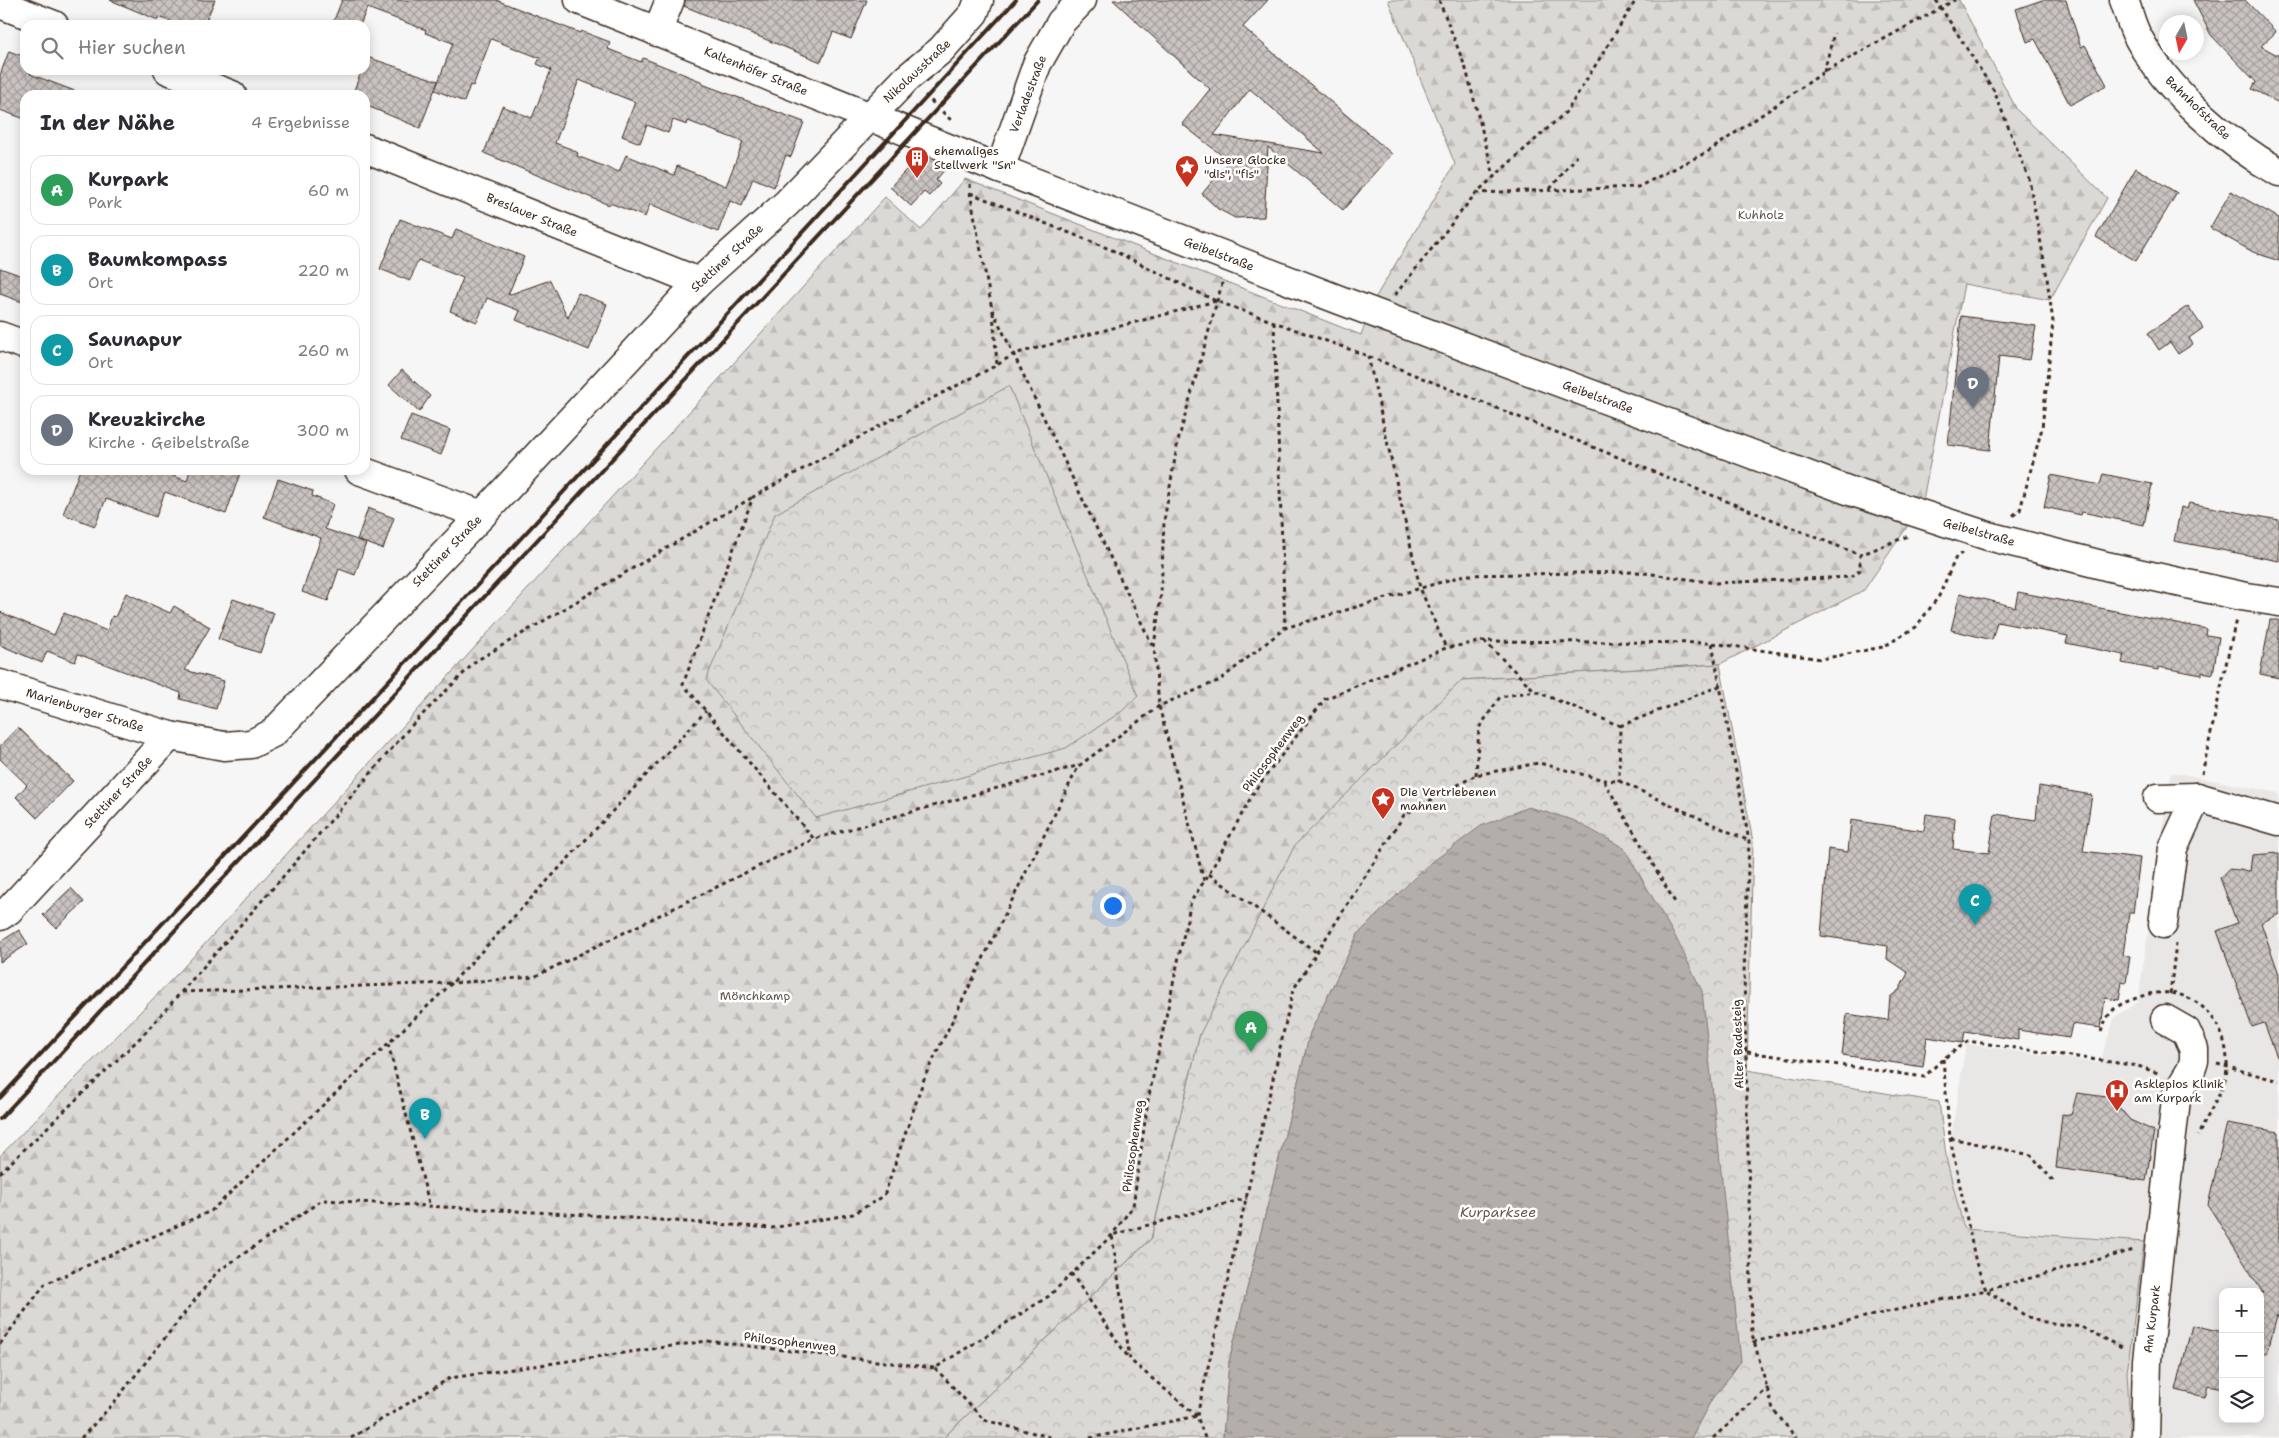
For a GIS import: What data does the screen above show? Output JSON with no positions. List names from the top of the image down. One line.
{"streets":{"street":["Kaltenhöfer Straße","Nikolausstraße","Verladestraße","Bahnhofstraße","Breslauer Straße","Geibelstraße","Stettiner Straße","Marienburger Straße","Am Kurpark"],"path":["Philosophenweg","Alter Badesteig"]},"crossings":[["Kaltenhöfer Straße","Nikolausstraße"],["Kaltenhöfer Straße","Geibelstraße"],["Kaltenhöfer Straße","Stettiner Straße"],["Nikolausstraße","Stettiner Straße"],["Verladestraße","Geibelstraße"],["Breslauer Straße","Stettiner Straße"],["Geibelstraße","Philosophenweg"],["Stettiner Straße","Marienburger Straße"],["Philosophenweg","Alter Badesteig"]],"water":["Kurparksee"],"parks":["Kuhholz","Mönchkamp"],"places":{"building":["ehemaliges Stellwerk \"Sn\""],"place":["Unsere Glocke \"dis\", \"fis\"","Die Vertriebenen mahnen"],"hospital":["Asklepios Klinik am Kurpark"]},"north":"bottom","page":{"search":"Hier suchen","heading":["In der Nähe","4 Ergebnisse"],"list":[{"mark":"A","name":"Kurpark","note":"Park","value":"60 m"},{"mark":"B","name":"Baumkompass","note":"Ort","value":"220 m"},{"mark":"C","name":"Saunapur","note":"Ort","value":"260 m"},{"mark":"D","name":"Kreuzkirche","note":"Kirche · Geibelstraße","value":"300 m"}],"pins":["D","C","A","B"],"map_buttons":["+","−"]}}
